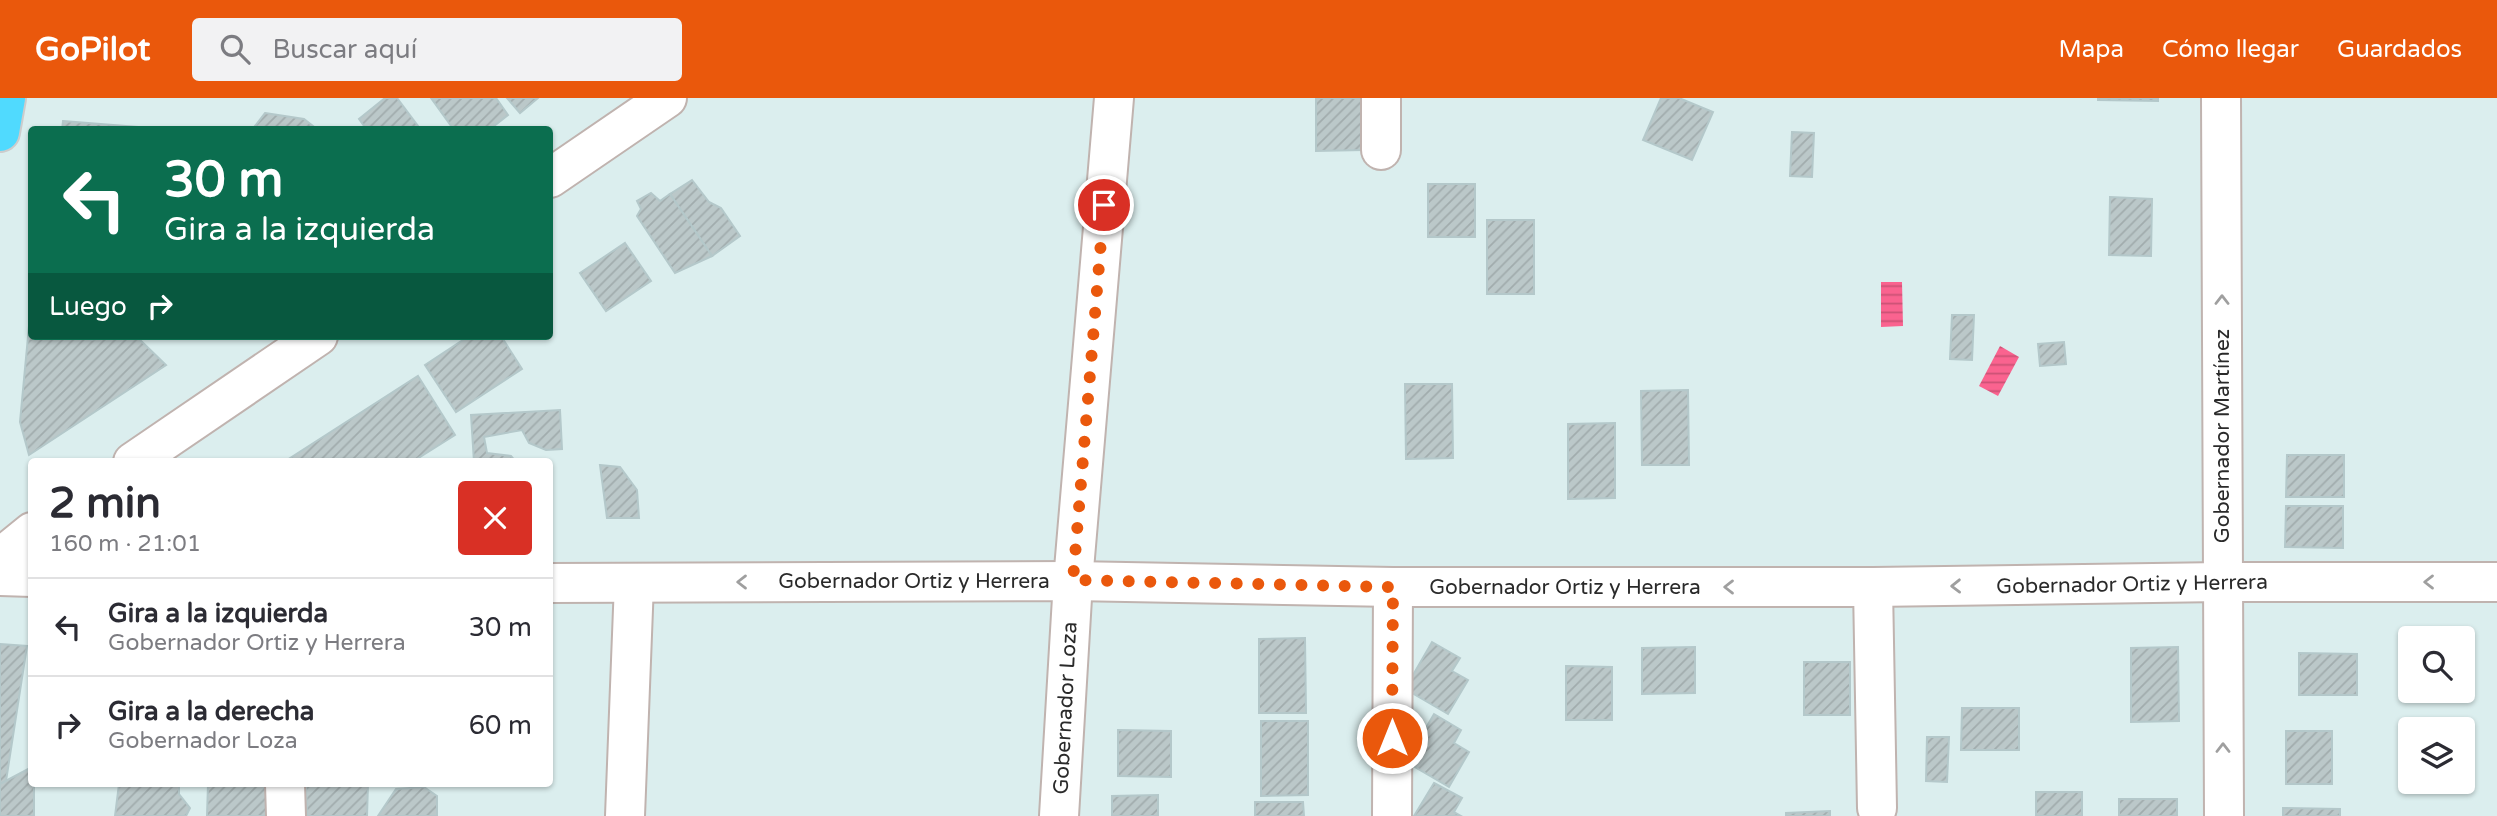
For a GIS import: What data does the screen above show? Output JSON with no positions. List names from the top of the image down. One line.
{"streets":{"street":["Gobernador Martínez","Gobernador Ortiz y Herrera","Gobernador Loza"]},"crossings":[["Gobernador Martínez","Gobernador Ortiz y Herrera"],["Gobernador Ortiz y Herrera","Gobernador Loza"]],"one_way":["Gobernador Martínez","Gobernador Ortiz y Herrera"],"page":{"header":"GoPilot","search":"Buscar aquí","nav":["Mapa","Cómo llegar","Guardados"],"turn":["30 m","Gira a la izquierda"],"then":"Luego","heading":["2 min","160 m · 21:01"],"list":[{"name":"Gira a la izquierda","note":"Gobernador Ortiz y Herrera","value":"30 m"},{"name":"Gira a la derecha","note":"Gobernador Loza","value":"60 m"}]}}
